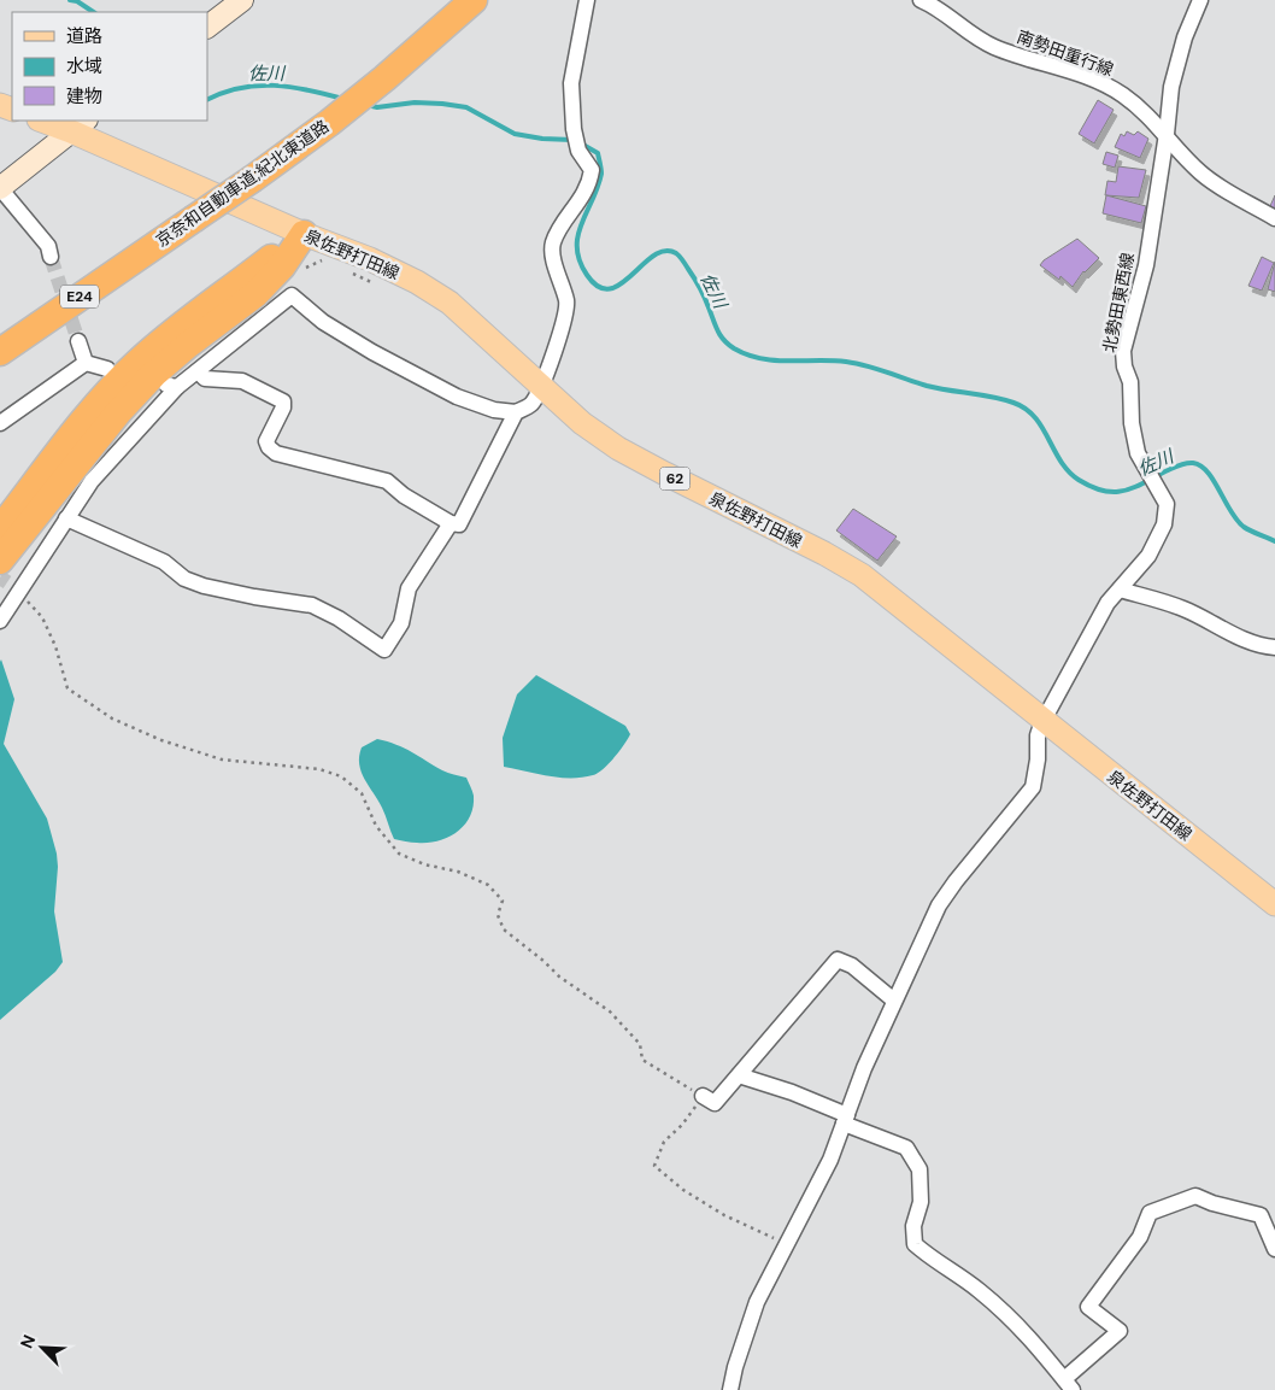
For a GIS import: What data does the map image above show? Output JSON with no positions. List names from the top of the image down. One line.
{"streets":{"highway":["京奈和自動車道;紀北東道路","E24"],"main road":["泉佐野打田線","62"],"street":["南勢田重行線","北勢田東西線"]},"crossings":[["南勢田重行線","北勢田東西線"],["泉佐野打田線","北勢田東西線"]],"water":["佐川"],"legend":["道路","水域","建物"],"north":"top left"}
